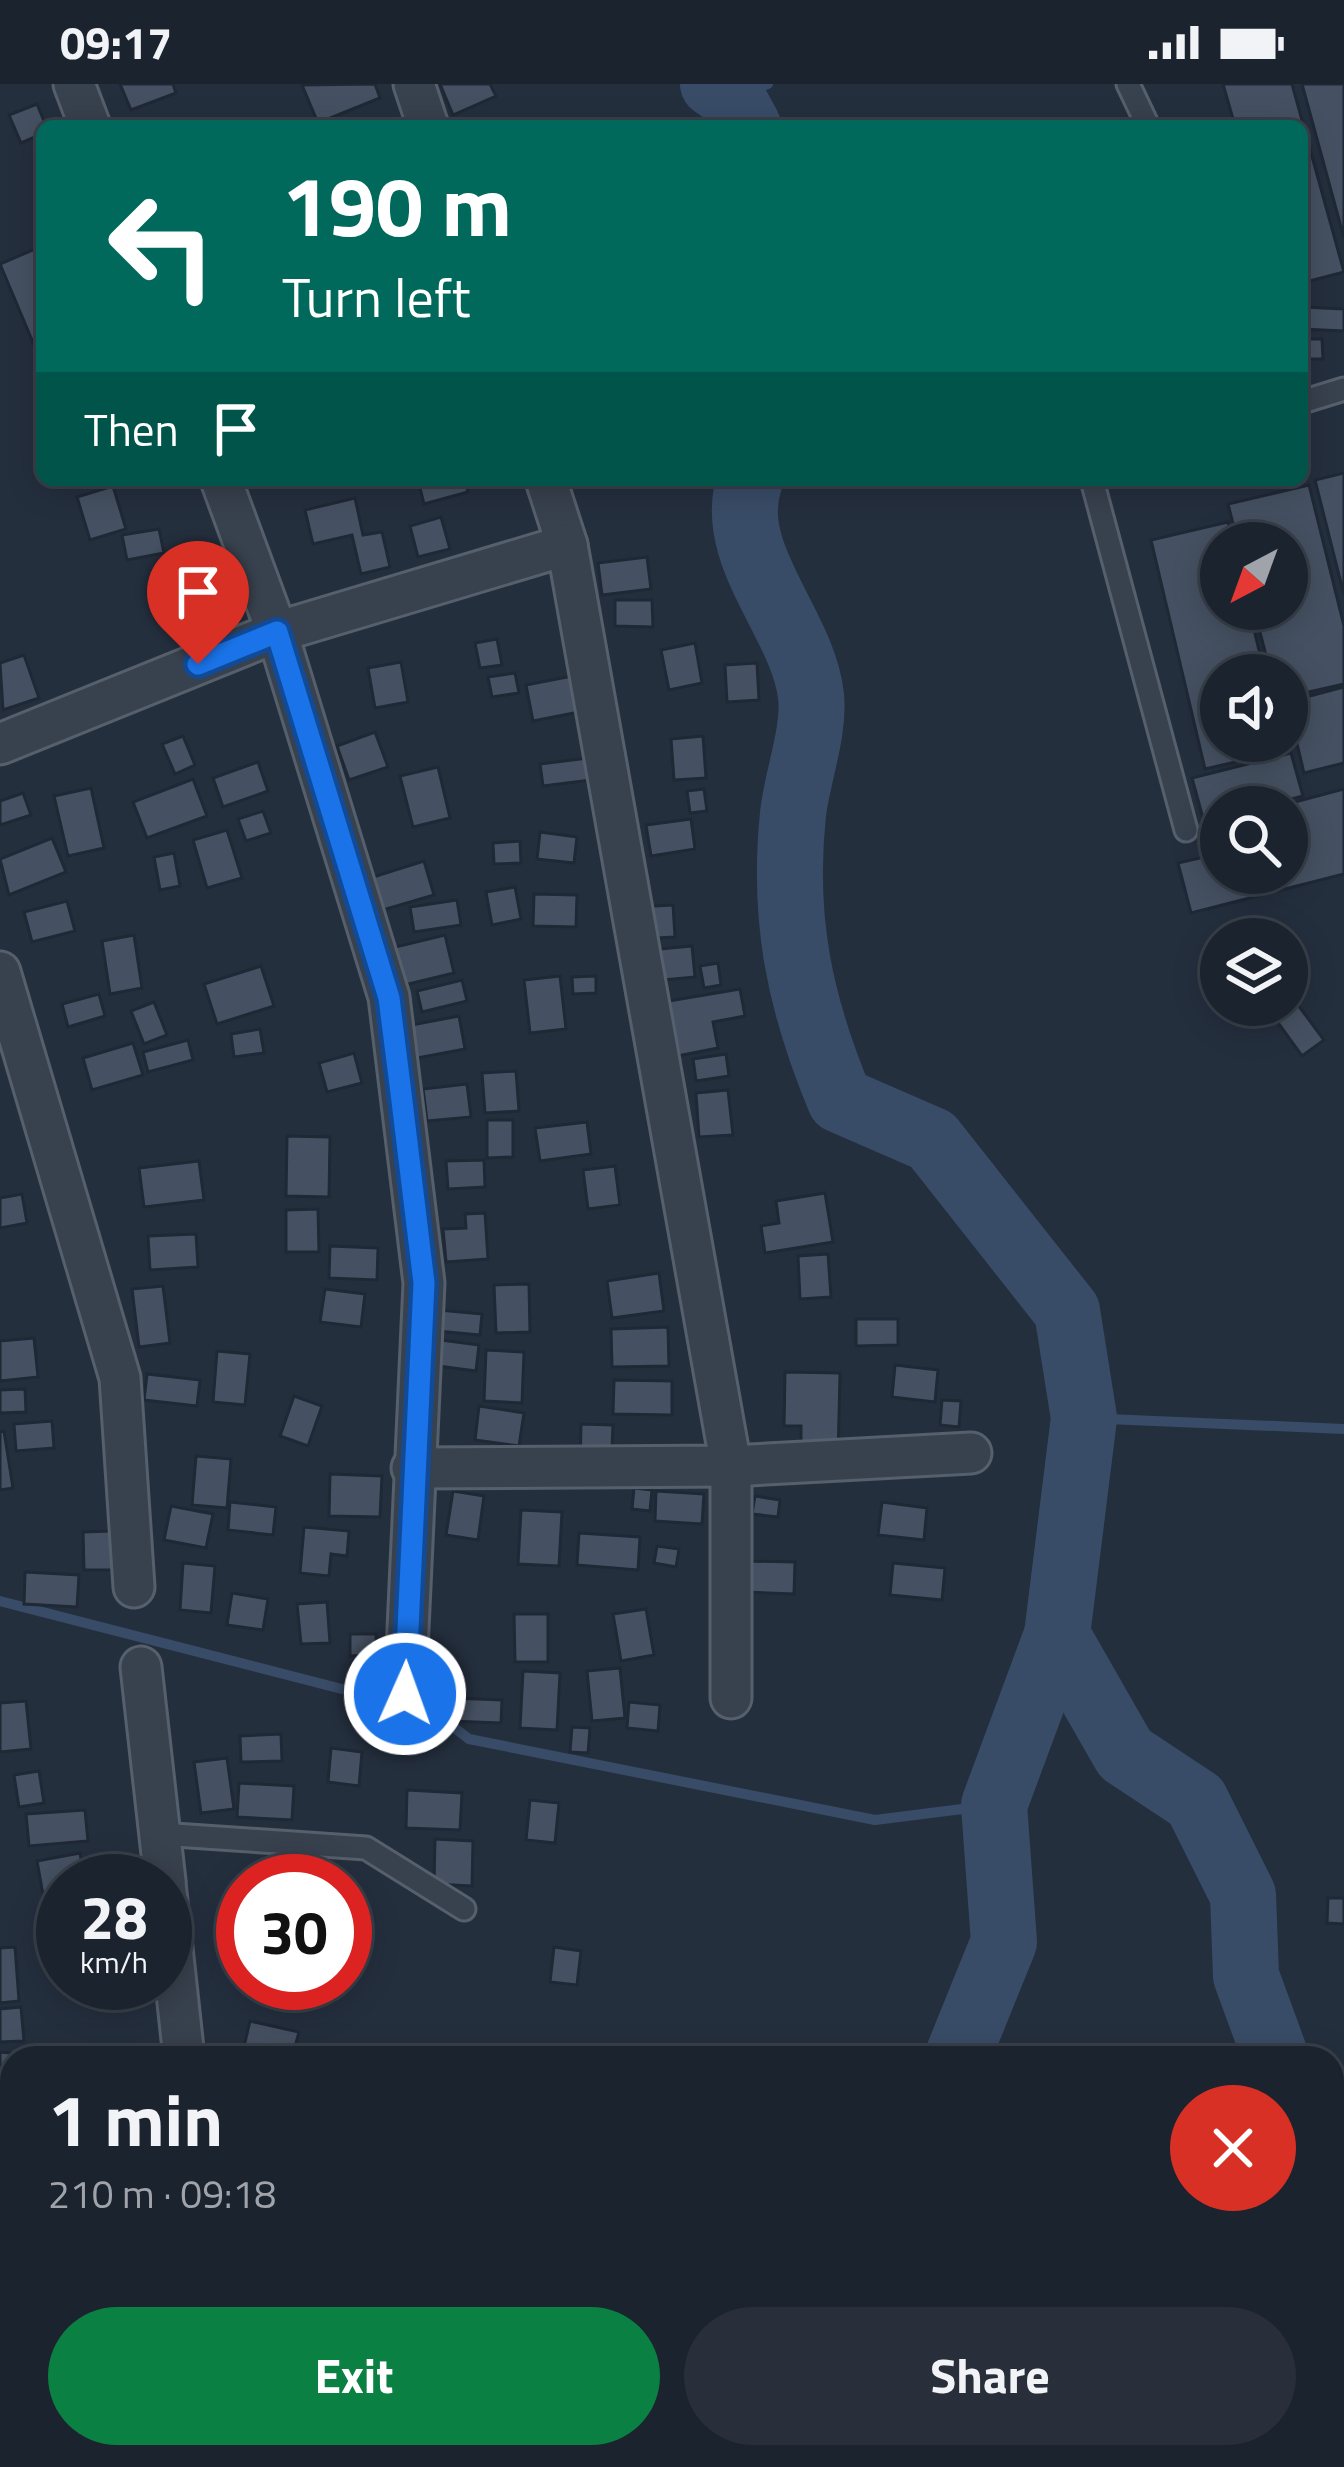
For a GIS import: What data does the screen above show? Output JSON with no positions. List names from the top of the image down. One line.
{"north":"bottom left","page":{"status":"09:17","turn":["190 m","Turn left"],"then":"Then","speed":"28 km/h","limit":"30","heading":["1 min","210 m · 09:18"],"buttons":["Exit","Share"]}}
